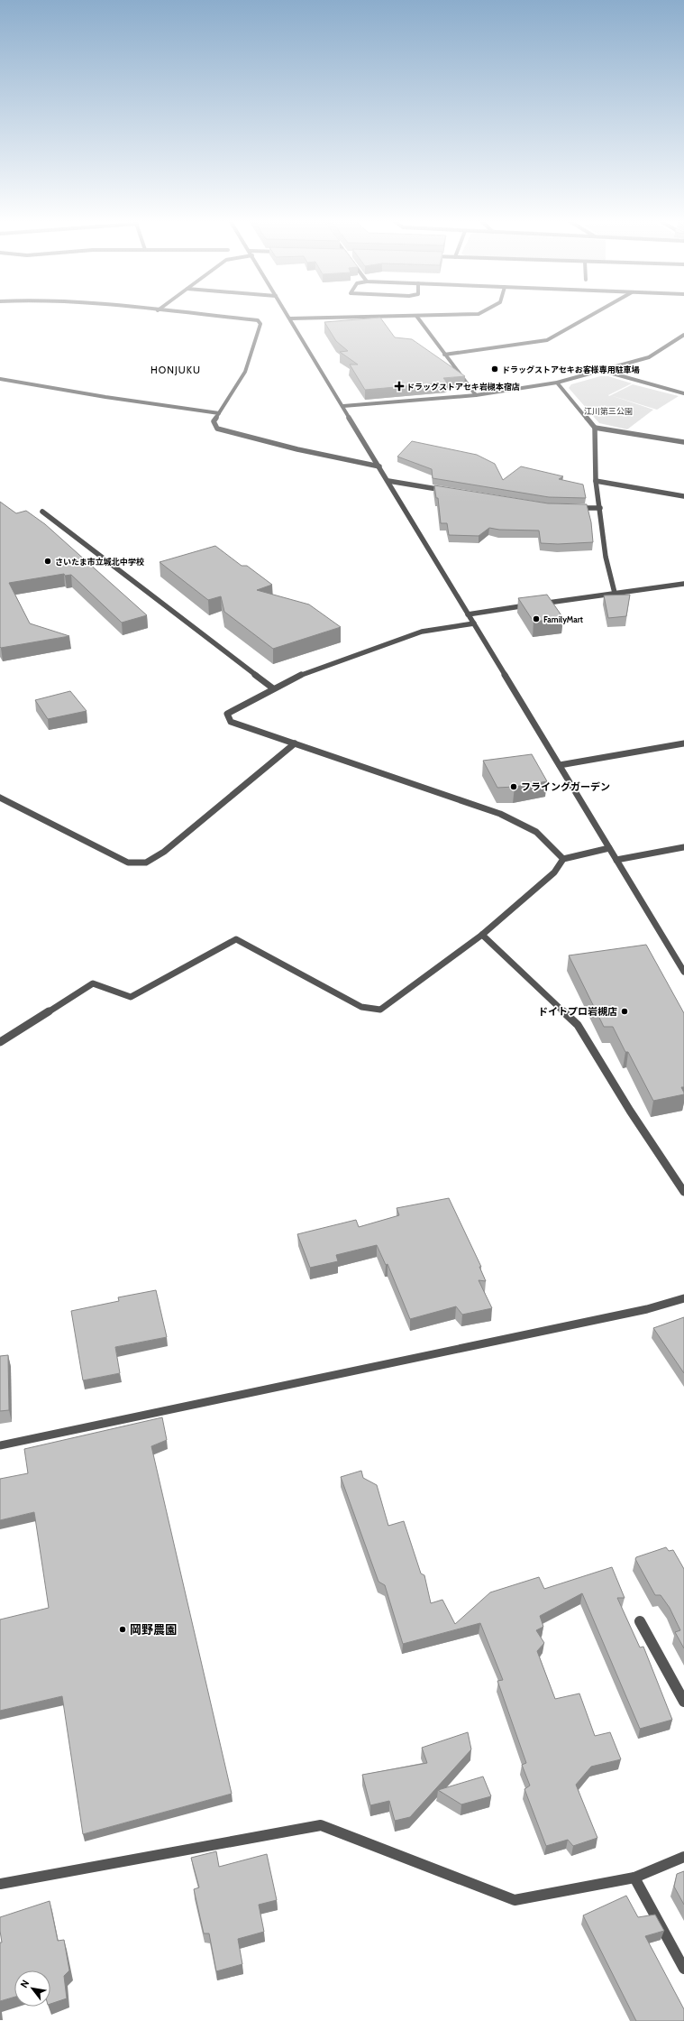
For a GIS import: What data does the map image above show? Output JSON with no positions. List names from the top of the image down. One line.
{"districts":["HONJUKU"],"parks":["江川第三公園"],"places":{"other":["ドラッグストアセキお客様専用駐車場","さいたま市立城北中学校","FamilyMart","フライングガーデン","ドイトプロ岩槻店","岡野農園"],"health":["ドラッグストアセキ岩槻本宿店"]},"north":"top left"}
